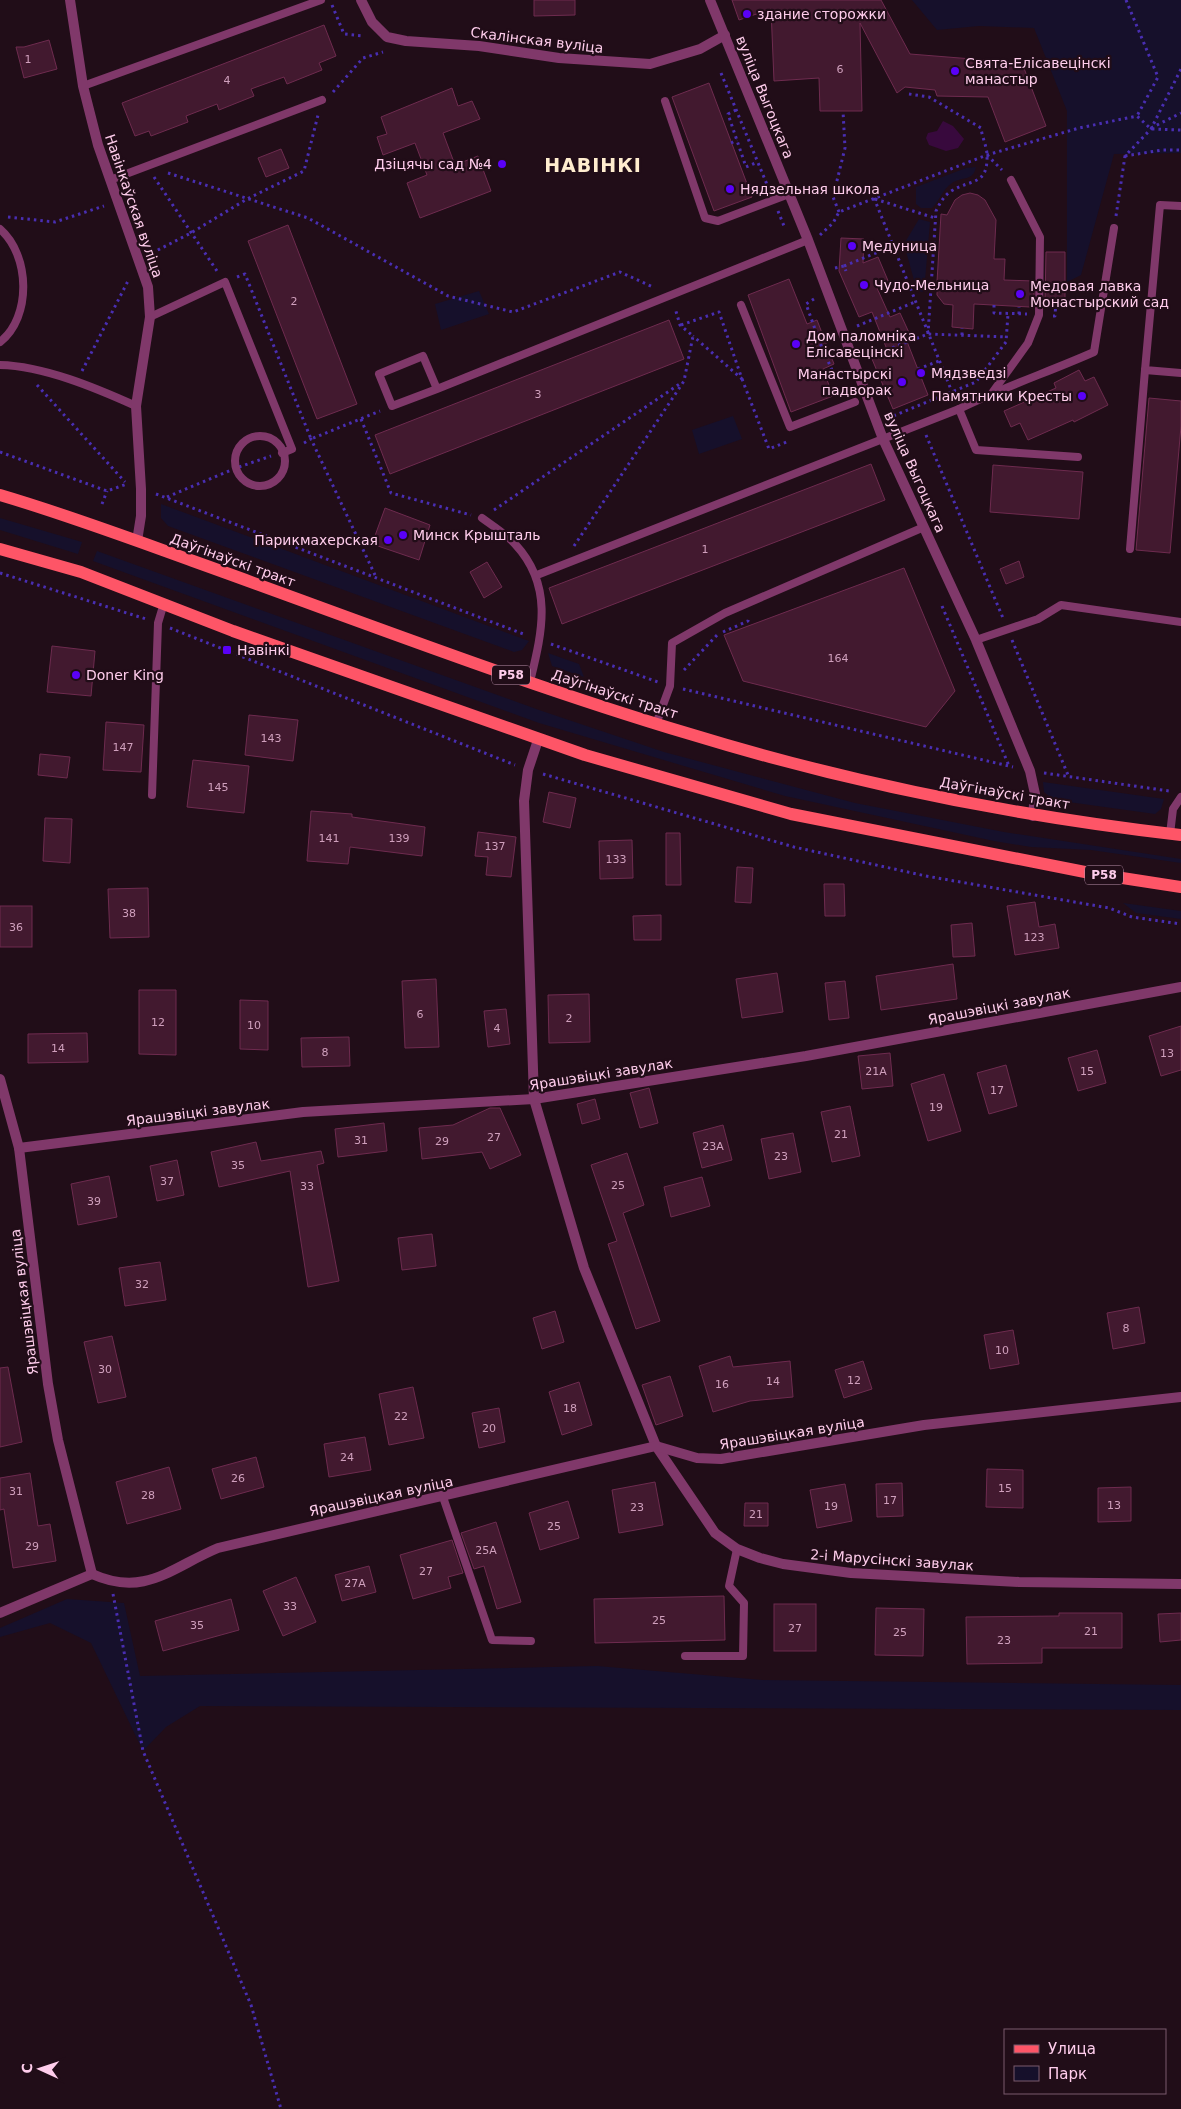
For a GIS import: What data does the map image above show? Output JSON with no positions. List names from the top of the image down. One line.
{"streets":{"main road":["Даўгінаўскі тракт","Р58"],"street":["Скалінская вуліца","вуліца Выгоцкага","Навінкаўская вуліца","Ярашэвіцкі завулак","Ярашэвіцкая вуліца","2-і Марусінскі завулак"]},"crossings":[["Скалінская вуліца","вуліца Выгоцкага"],["вуліца Выгоцкага","Даўгінаўскі тракт"],["Навінкаўская вуліца","Даўгінаўскі тракт"],["Р58","2-і Марусінскі завулак"],["Ярашэвіцкі завулак","Ярашэвіцкая вуліца"],["Ярашэвіцкі завулак","2-і Марусінскі завулак"],["Ярашэвіцкая вуліца","2-і Марусінскі завулак"]],"districts":["НАВІНКІ"],"places":{"other":["здание сторожки","Свята-Елісавецінскі манастыр","Дзіцячы сад №4","Нядзельная школа","Медуница","Чудо-Мельница","Медовая лавка Монастырский сад","Дом паломніка Елісавецінскі","Мядзведзі","Манастырскі падворак","Памятники Кресты","Минск Крышталь","Парикмахерская","Doner King"],"transit":["Навінкі"]},"house_numbers":["1","6","4","2","3","1","164","143","147","145","141","139","137","133","38","36","123","6","2","12","10","4","14","8","13","21А","15","17","19","21","27","31","29","23А","23","35","37","25","33","39","32","8","10","30","12","14","16","18","22","20","24","26","15","31","28","17","13","19","23","21","25","29","25А","27","27А","33","25","35","27","21","25","23"],"legend":["Улица","Парк"],"north":"left"}
